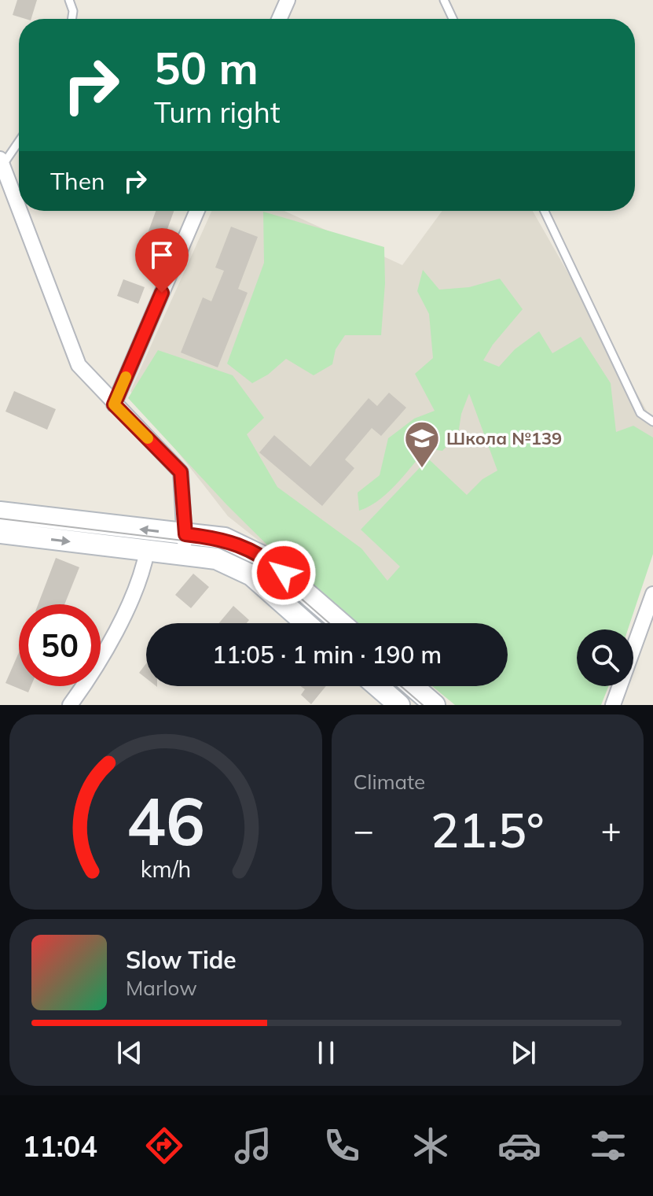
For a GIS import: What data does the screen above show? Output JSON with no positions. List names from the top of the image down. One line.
{"places":{"school or university":["Школа №139"]},"page":{"turn":["50 m","Turn right"],"then":"Then","limit":"50","trip":"11:05 · 1 min · 190 m","tile":"Climate","heat":["−","21.5°","+"],"song":["Slow Tide","Marlow"],"tabs":"11:04","gauge":["46","km/h"]}}
